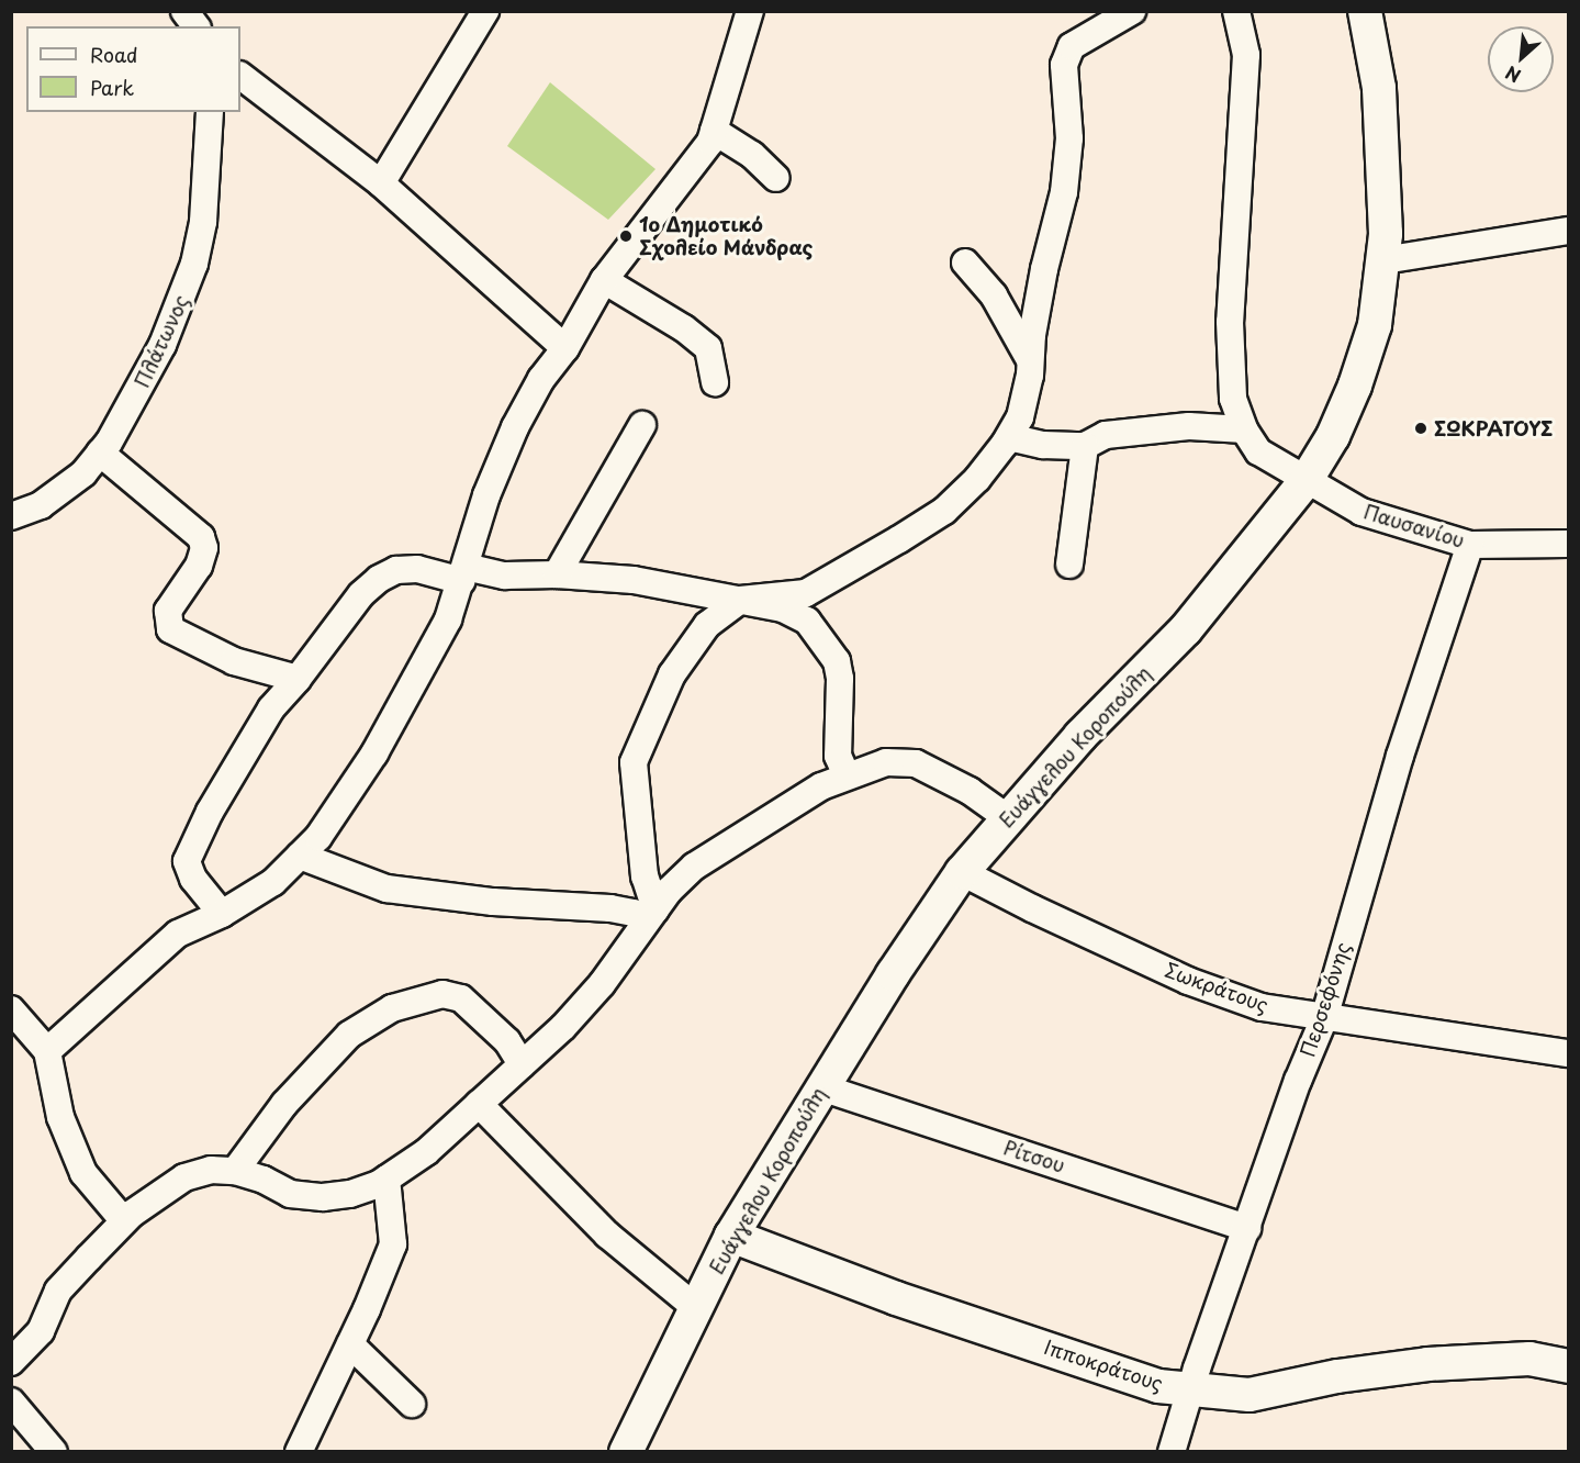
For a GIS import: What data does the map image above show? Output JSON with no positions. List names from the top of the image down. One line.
{"streets":{"street":["Πλάτωνος","Παυσανίου","Ευάγγελου Κοροπούλη","Σωκράτους","Περσεφόνης","Ρίτσου","Ιπποκράτους"]},"crossings":[["Παυσανίου","Ευάγγελου Κοροπούλη"],["Παυσανίου","Περσεφόνης"],["Ευάγγελου Κοροπούλη","Σωκράτους"],["Ευάγγελου Κοροπούλη","Ρίτσου"],["Ευάγγελου Κοροπούλη","Ιπποκράτους"],["Σωκράτους","Περσεφόνης"],["Περσεφόνης","Ρίτσου"],["Περσεφόνης","Ιπποκράτους"]],"places":["1ο Δημοτικό Σχολείο Μάνδρας","ΣΩΚΡΑΤΟΥΣ"],"legend":["Road","Park"],"north":"bottom left"}
